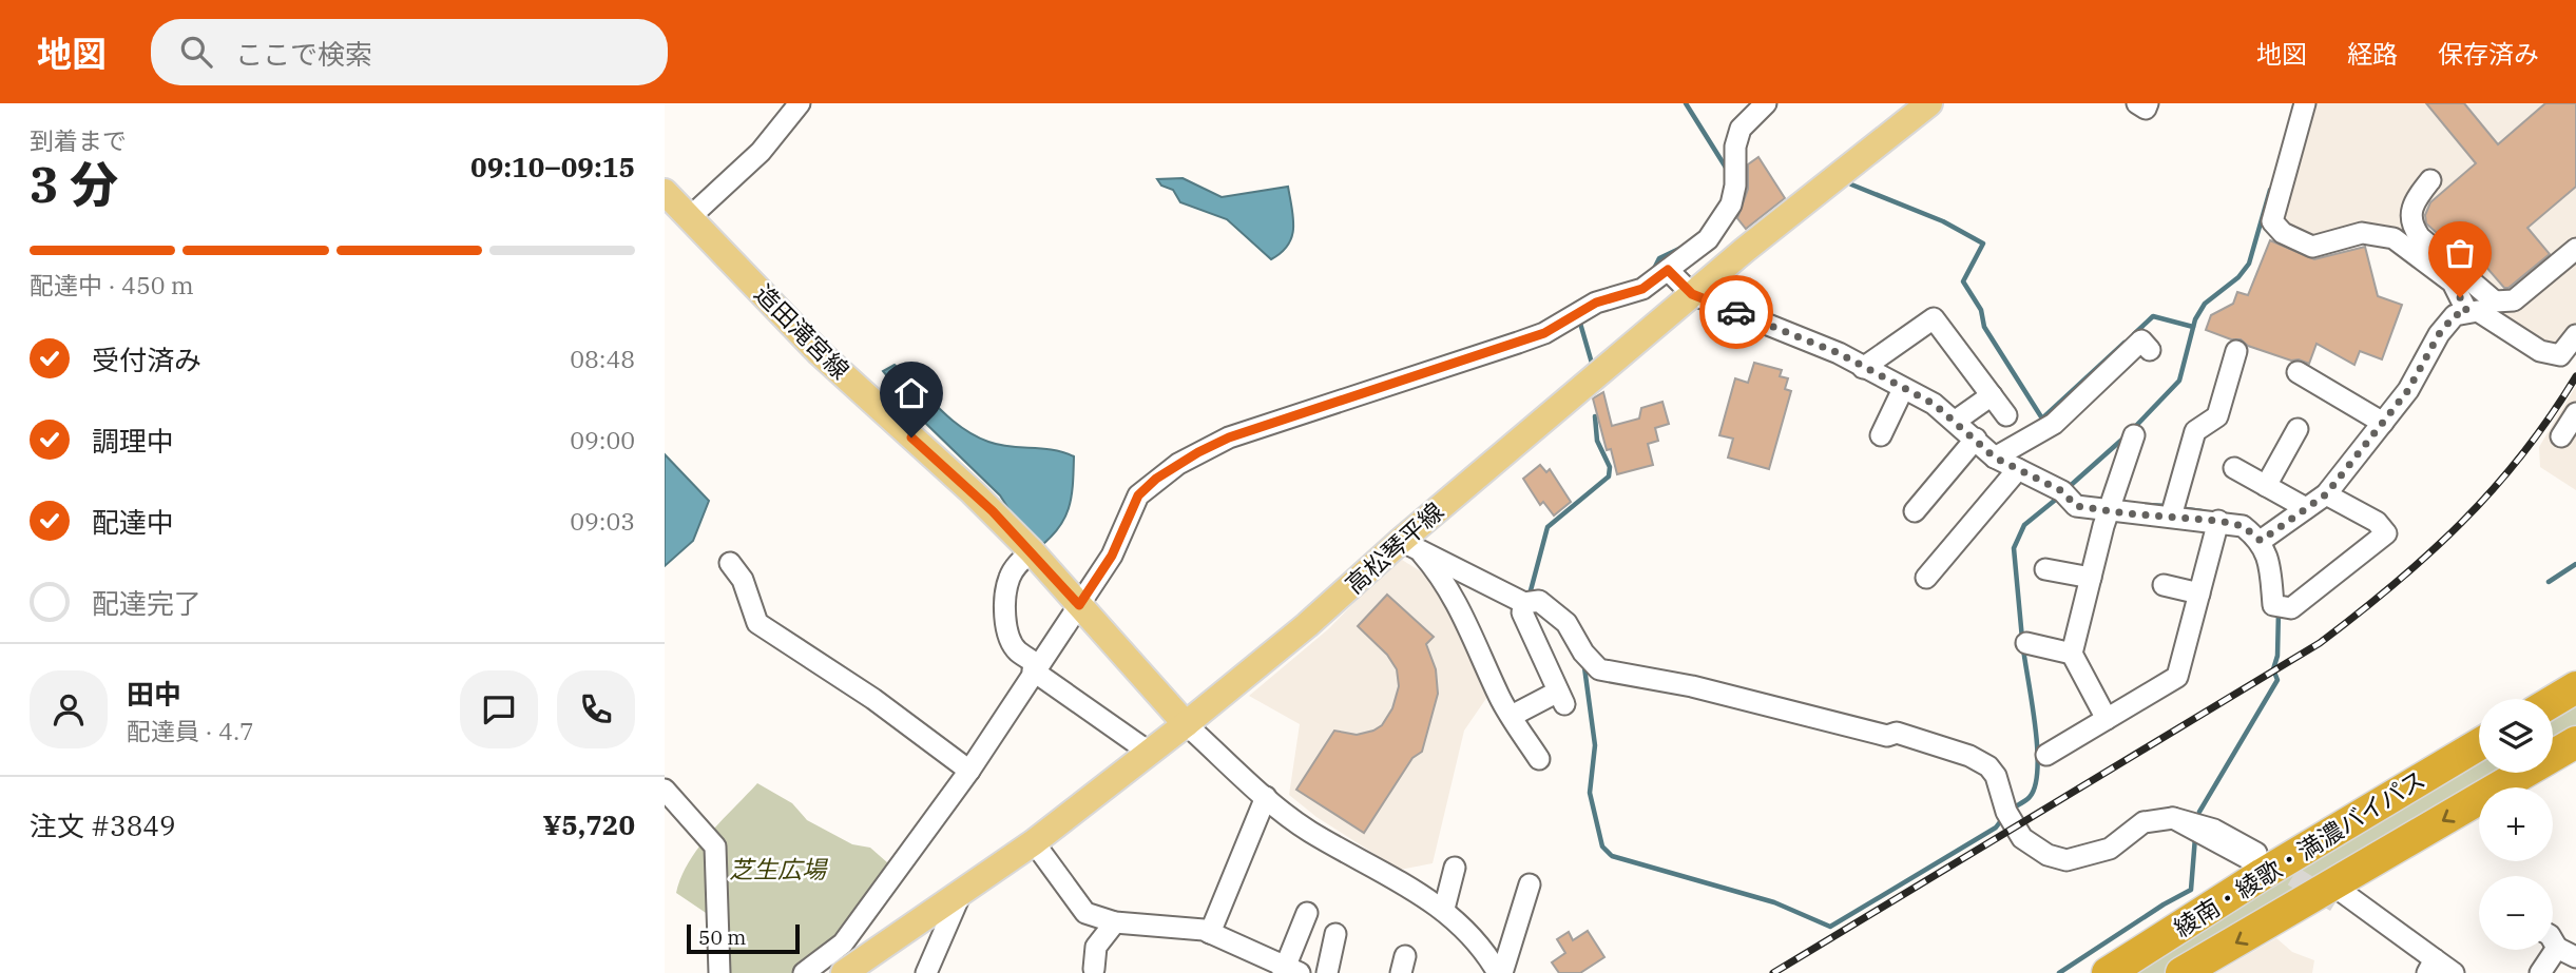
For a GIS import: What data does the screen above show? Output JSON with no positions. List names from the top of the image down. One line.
{"streets":{"highway":["綾南・綾歌・満濃バイパス"],"main road":["造田滝宮線","高松琴平線"]},"crossings":[["造田滝宮線","高松琴平線"]],"parks":["芝生広場"],"scale_bar":"50 m","page":{"header":"地図","search":"ここで検索","nav":["地図","経路","保存済み"],"heading":["3 分","到着まで","09:10–09:15"],"panel":["田中","配達員 · 4.7","注文 #3849","¥5,720"],"bar":"配達中 · 450 m","list":[["受付済み","08:48"],["調理中","09:00"],["配達中","09:03"],"配達完了"],"map_buttons":["+","−"],"scale":"50 m"}}
